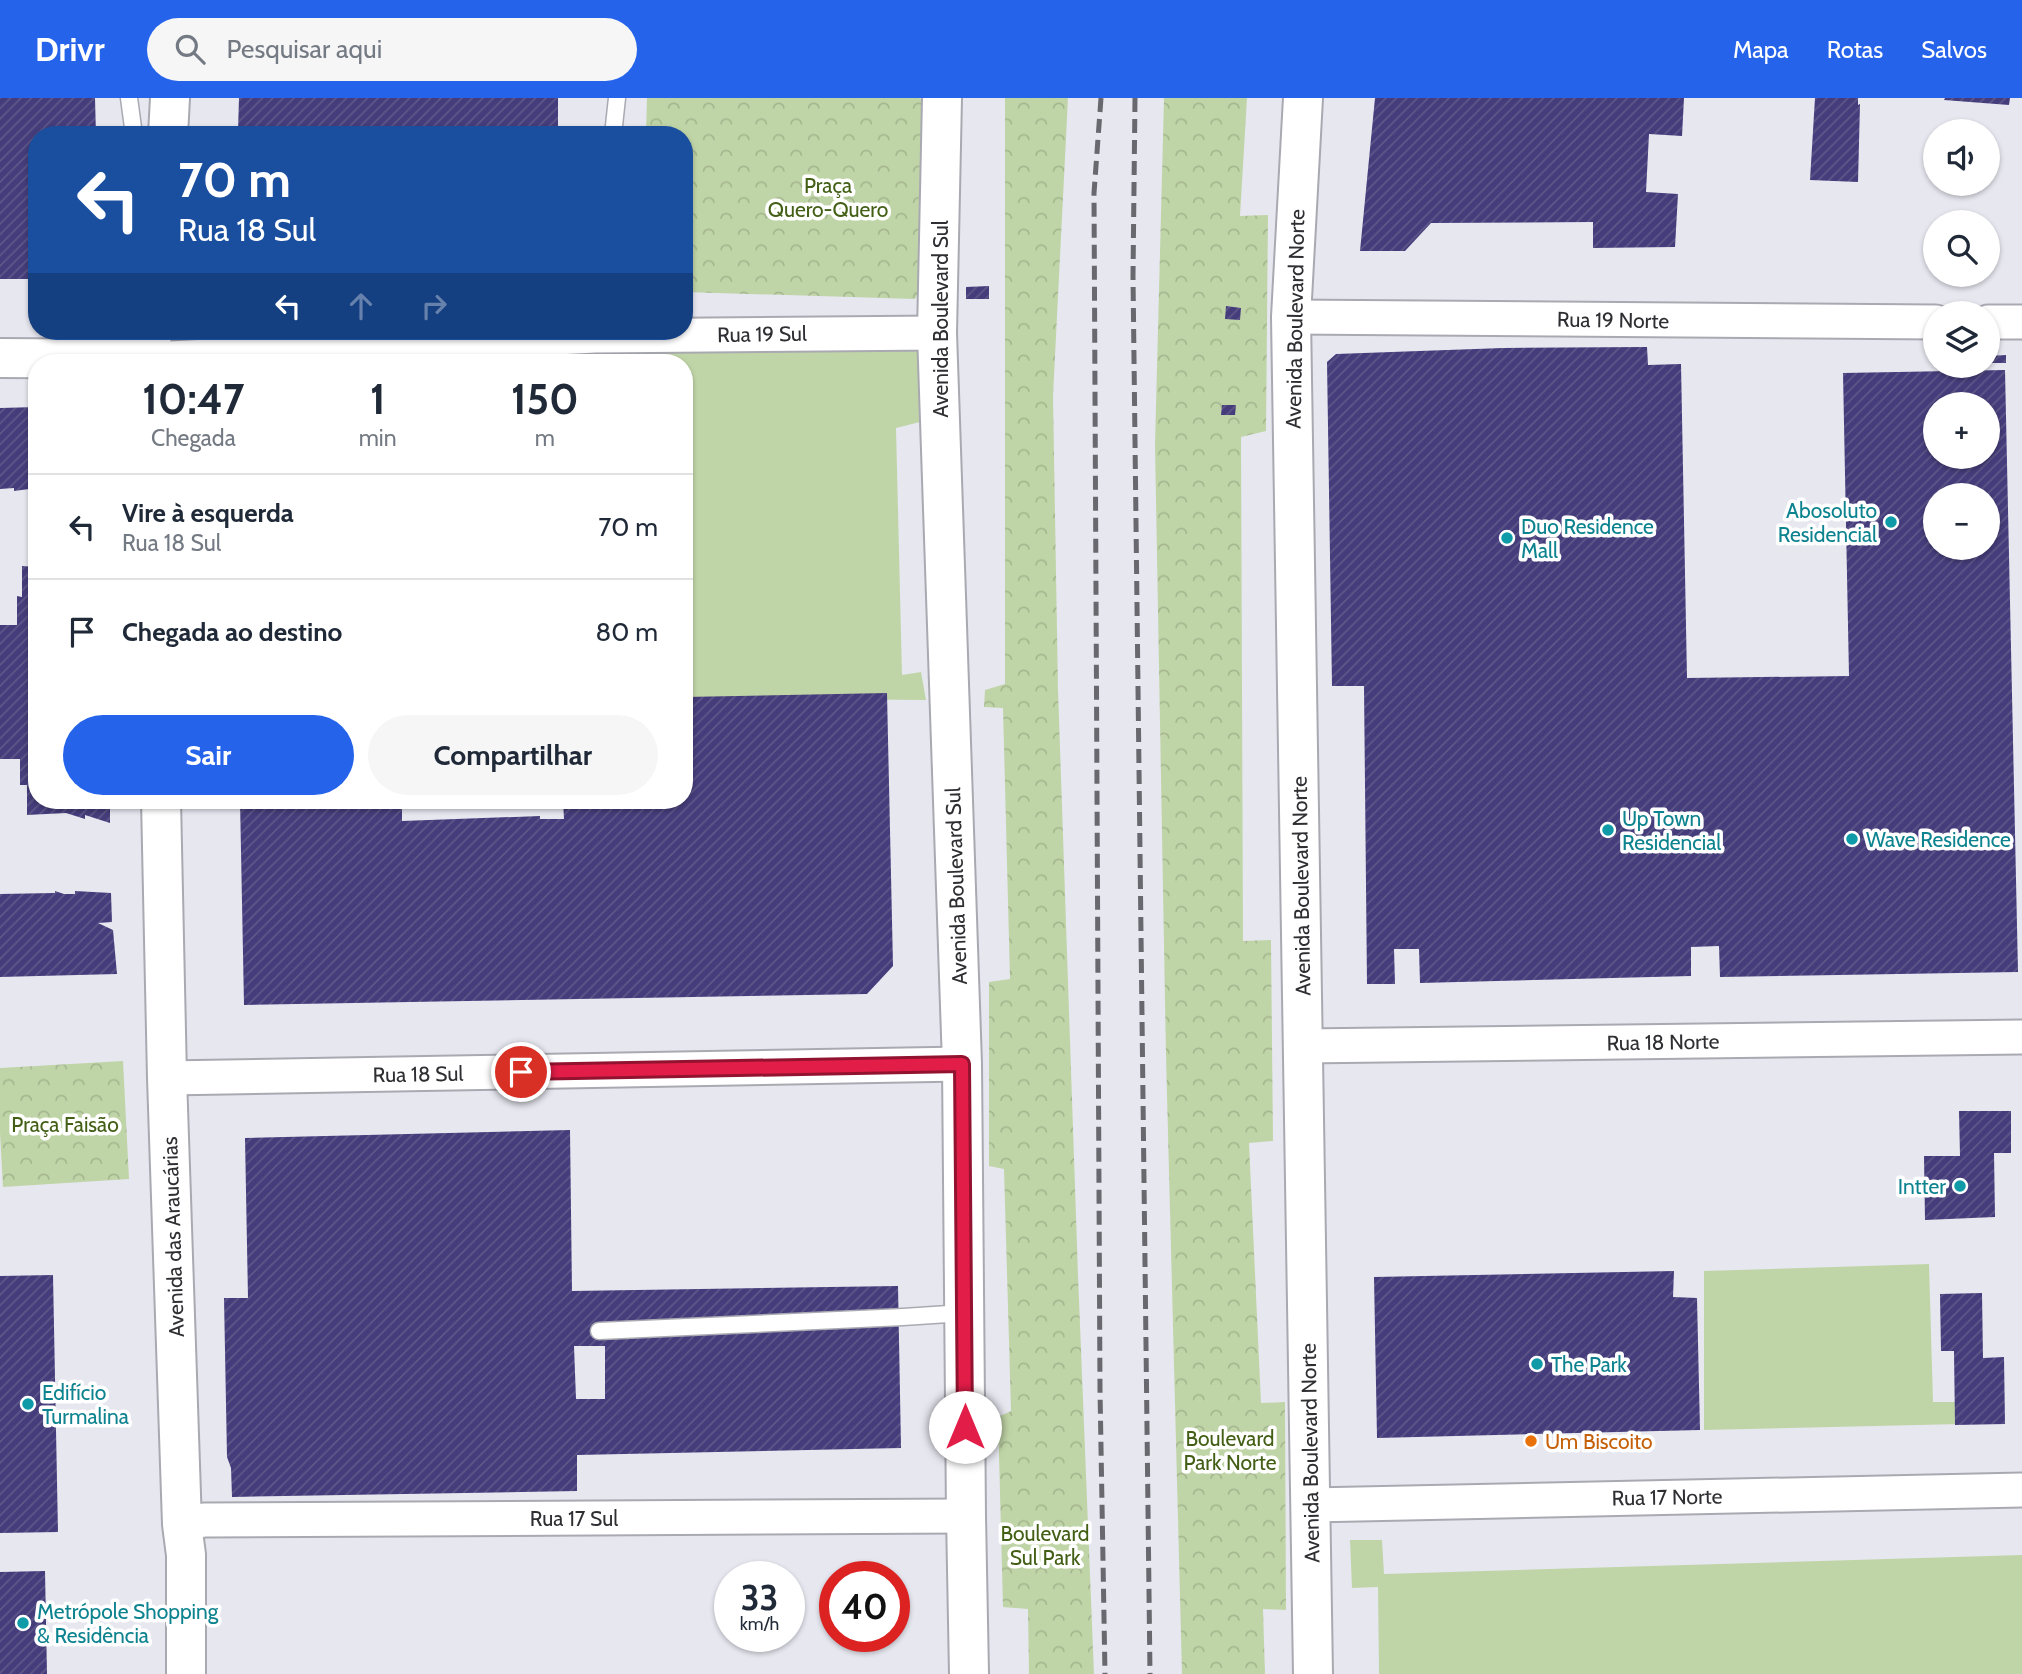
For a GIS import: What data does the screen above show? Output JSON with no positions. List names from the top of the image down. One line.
{"streets":{"street":["Avenida Boulevard Sul","Avenida Boulevard Norte","Rua 19 Norte","Rua 19 Sul","Rua 18 Norte","Rua 18 Sul","Avenida das Araucárias","Rua 17 Norte","Rua 17 Sul"]},"crossings":[["Avenida Boulevard Sul","Rua 19 Sul"],["Avenida Boulevard Sul","Rua 18 Sul"],["Avenida Boulevard Sul","Rua 17 Sul"],["Avenida Boulevard Norte","Rua 19 Norte"],["Avenida Boulevard Norte","Rua 18 Norte"],["Avenida Boulevard Norte","Rua 17 Norte"],["Rua 18 Sul","Avenida das Araucárias"],["Avenida das Araucárias","Rua 17 Sul"]],"parks":["Praça Quero-Quero","Praça Faisão","Boulevard Park Norte","Boulevard Sul Park"],"places":["Abosoluto Residencial","Duo Residence Mall","Up Town Residencial","Wave Residence","Intter","The Park","Edifício Turmalina","Um Biscoito","Metrópole Shopping & Residência"],"page":{"header":"Drivr","search":"Pesquisar aqui","nav":["Mapa","Rotas","Salvos"],"map_buttons":["+","−"],"turn":["70 m","Rua 18 Sul"],"eta":["10:47","Chegada","1","min","150","m"],"list":[{"name":"Vire à esquerda","note":"Rua 18 Sul","value":"70 m"},{"name":"Chegada ao destino","value":"80 m"}],"buttons":["Sair","Compartilhar"],"speed":"33 km/h","limit":"40"}}
